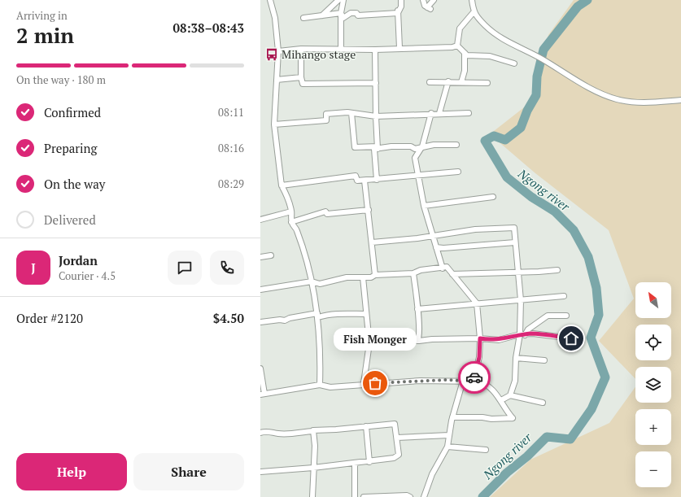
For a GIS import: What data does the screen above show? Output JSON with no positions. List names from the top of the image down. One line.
{"water":["Ngong river"],"places":{"bus stop":["Mihango stage"],"other":["Fish Monger"]},"north":"top left","page":{"heading":["2 min","Arriving in","08:38–08:43"],"panel":["Jordan","Courier · 4.5","Order #2120","$4.50"],"bar":"On the way · 180 m","list":[["Confirmed","08:11"],["Preparing","08:16"],["On the way","08:29"],"Delivered"],"round":"J","map_buttons":["+","−"],"bubble":"Fish Monger","buttons":["Help","Share"]}}
